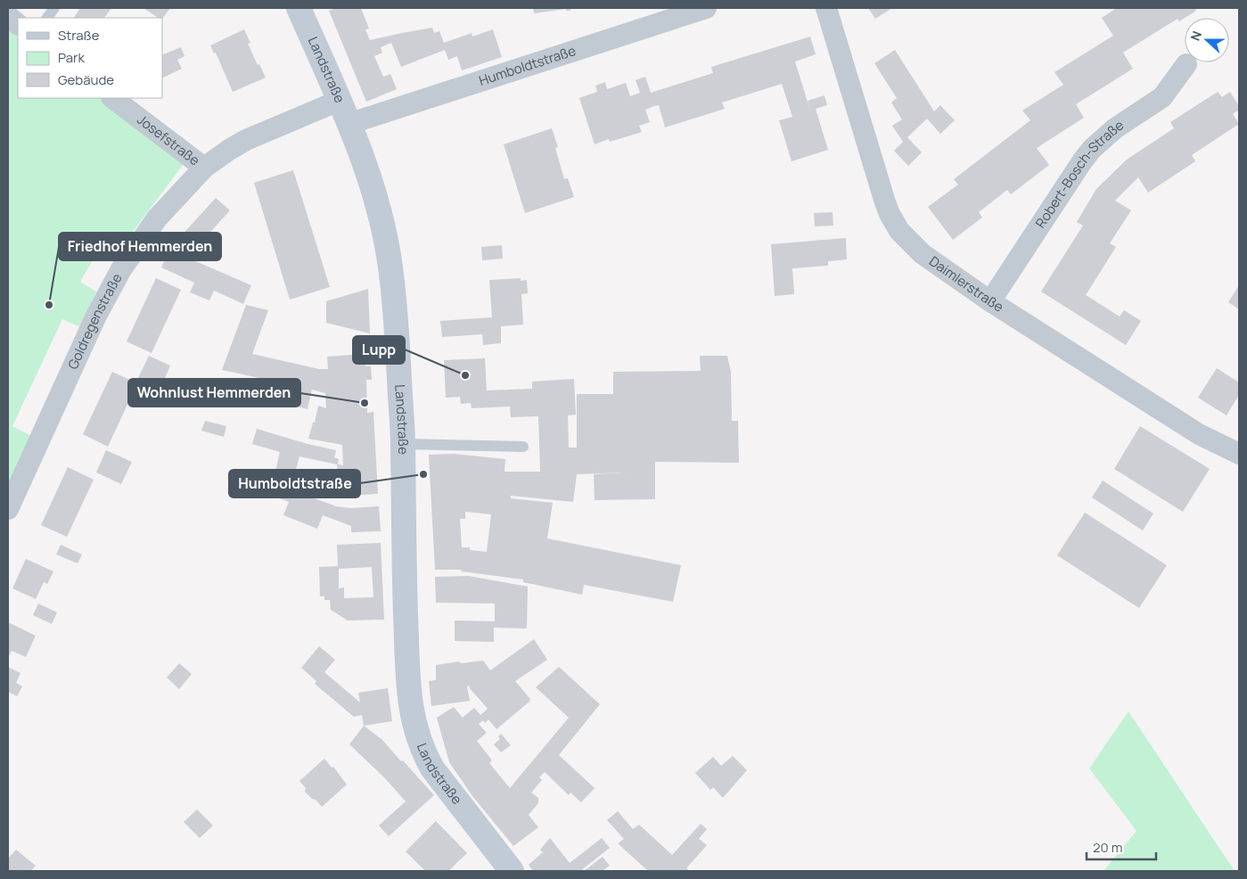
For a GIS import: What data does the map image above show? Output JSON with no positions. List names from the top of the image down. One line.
{"streets":{"street":["Humboldtstraße","Landstraße","Josefstraße","Robert-Bosch-Straße","Daimlerstraße","Goldregenstraße"]},"crossings":[["Humboldtstraße","Landstraße"],["Landstraße","Goldregenstraße"],["Josefstraße","Goldregenstraße"],["Robert-Bosch-Straße","Daimlerstraße"]],"places":["Friedhof Hemmerden","Lupp","Wohnlust Hemmerden","Humboldtstraße"],"legend":["Straße","Park","Gebäude"],"scale_bar":"20 m","north":"left"}
